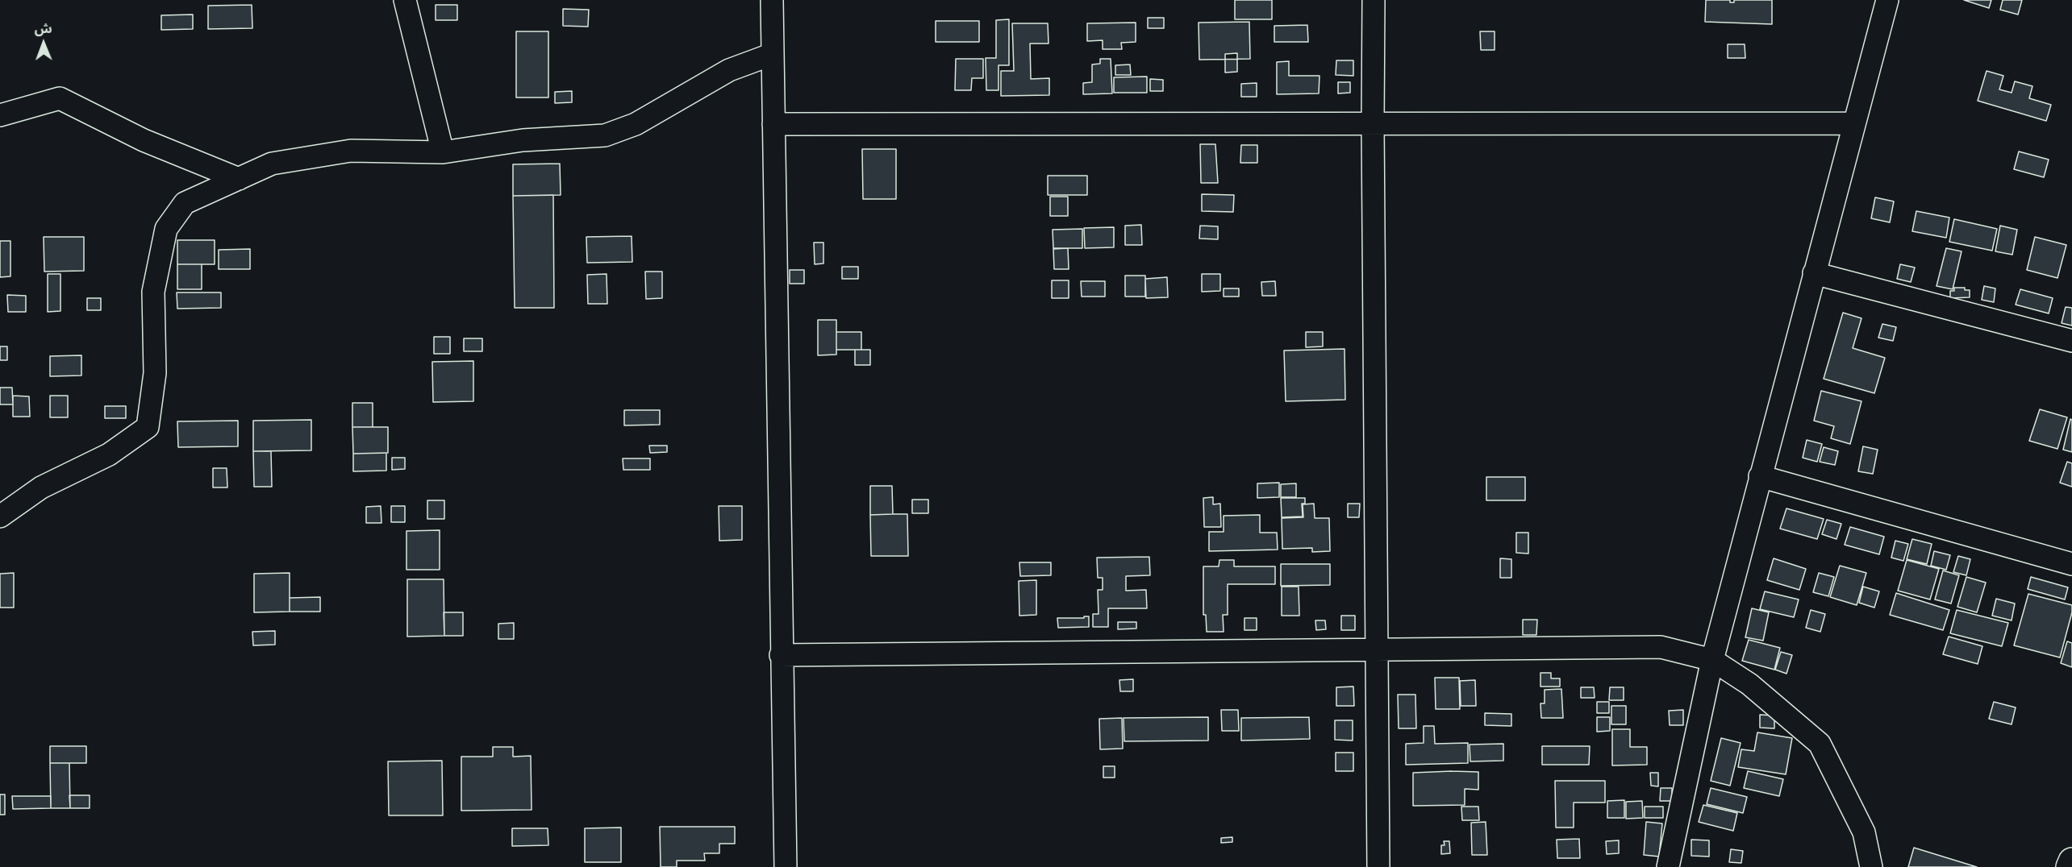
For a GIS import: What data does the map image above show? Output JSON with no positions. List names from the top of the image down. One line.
{"north":"top"}
